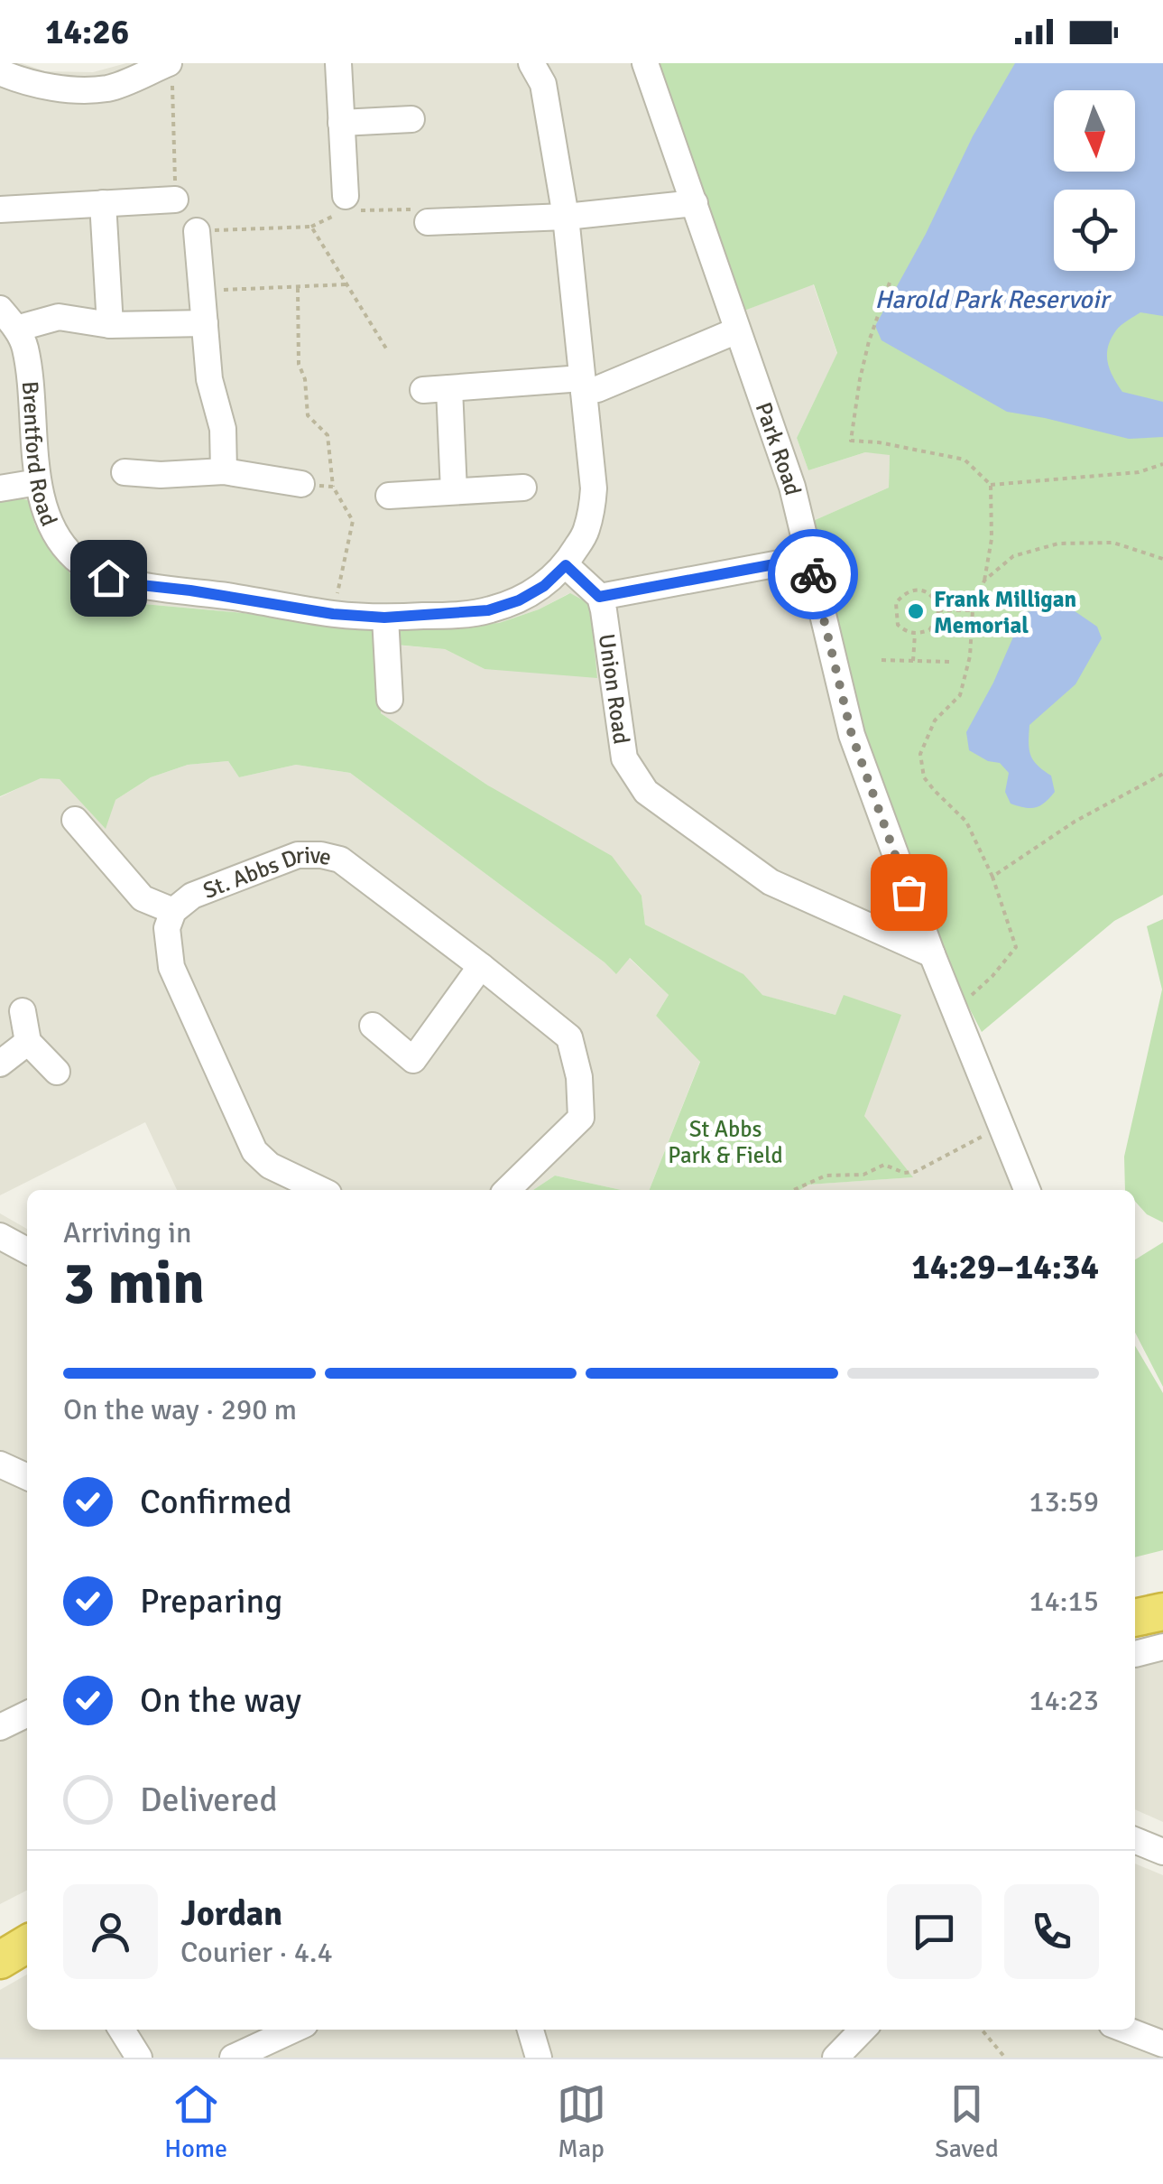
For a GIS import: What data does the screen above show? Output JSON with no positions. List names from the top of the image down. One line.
{"streets":{"street":["Park Road","Brentford Road","Union Road","St. Abbs Drive"]},"crossings":[["Park Road","Union Road"]],"water":["Harold Park Reservoir"],"parks":["St Abbs Park & Field"],"places":["Frank Milligan Memorial"],"north":"bottom","page":{"status":"14:26","heading":["3 min","Arriving in","14:29–14:34"],"panel":["Jordan","Courier · 4.4"],"bar":"On the way · 290 m","list":[["Confirmed","13:59"],["Preparing","14:15"],["On the way","14:23"],"Delivered"],"tabs":["Home","Map","Saved"]}}
